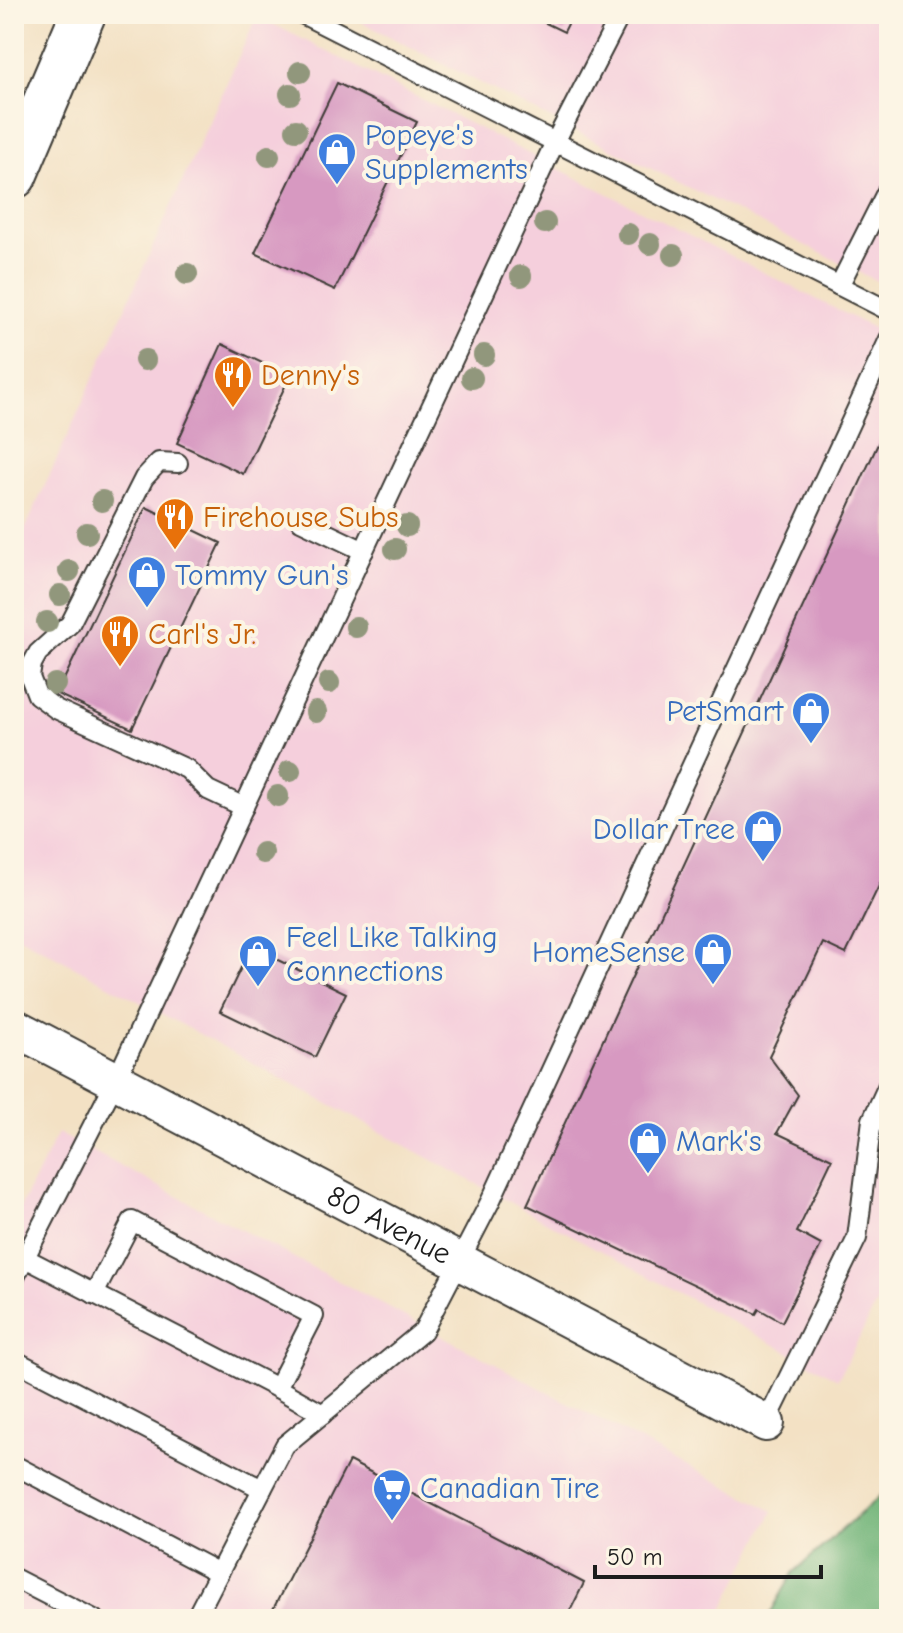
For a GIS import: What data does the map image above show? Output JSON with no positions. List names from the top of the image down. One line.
{"streets":{"street":["80 Avenue"]},"places":{"shop":["Popeye's Supplements","Tommy Gun's","PetSmart","Dollar Tree","HomeSense","Feel Like Talking Connections","Mark's"],"restaurant":["Denny's","Firehouse Subs","Carl's Jr."],"supermarket":["Canadian Tire"]},"scale_bar":"50 m"}
